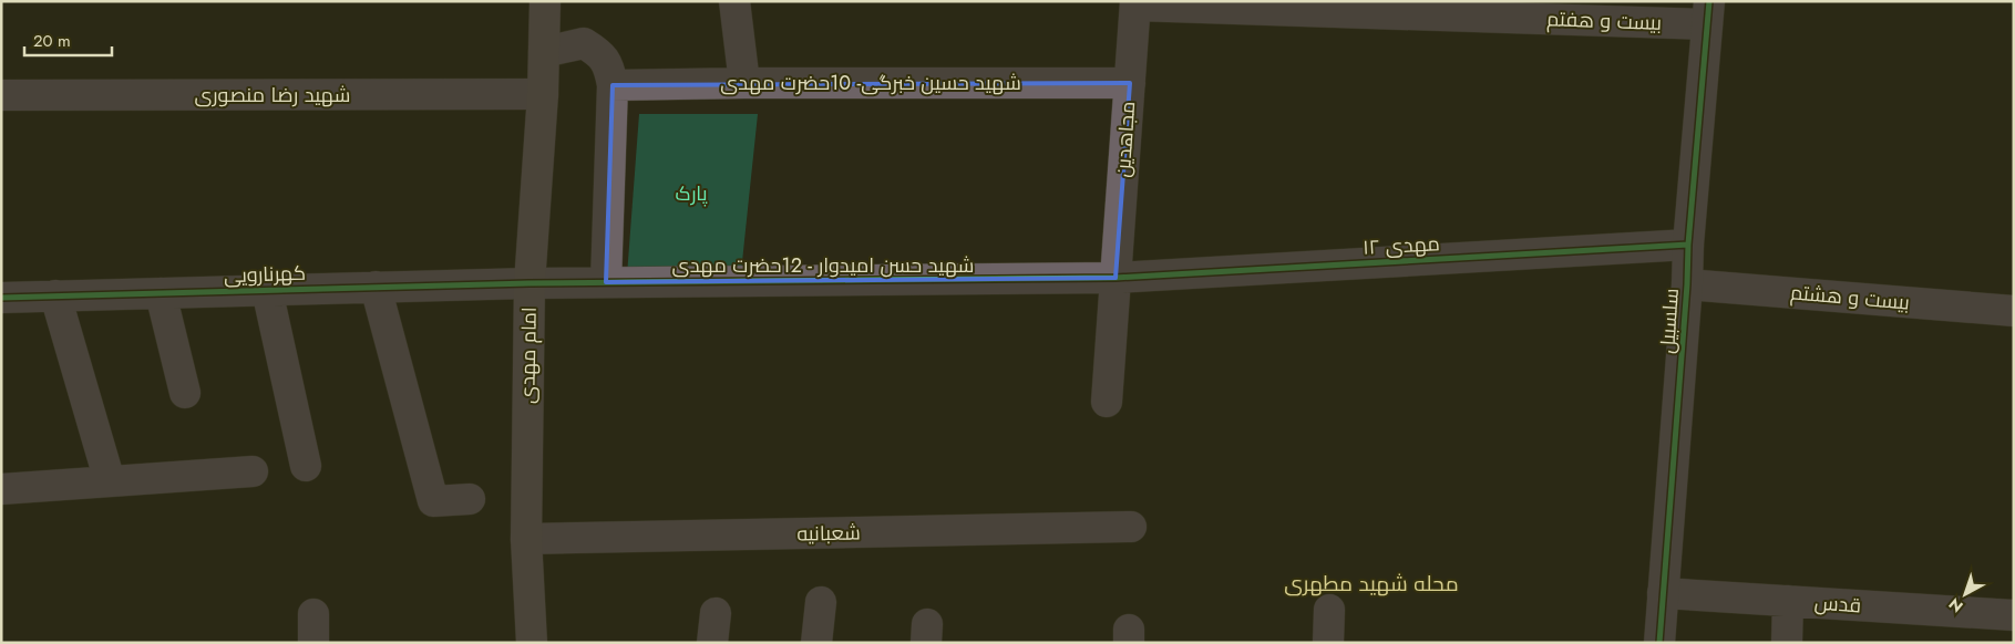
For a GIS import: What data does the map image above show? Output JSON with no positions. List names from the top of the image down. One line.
{"streets":{"main road":["امام مهدی"],"street":["بیست و هفتم","شهید حسین خبرگی- 10حضرت مهدی","شهید رضا منصوری","مجاهدین","مهدی ۱۲","شهید حسن امیدوار - 12حضرت مهدی","کهرنارویی","بیست و هشتم","سلسبیل","شعبانیه","قدس"]},"crossings":[["بیست و هفتم","مجاهدین"],["بیست و هفتم","سلسبیل"],["شهید حسین خبرگی- 10حضرت مهدی","مجاهدین"],["شهید رضا منصوری","امام مهدی"],["مجاهدین","مهدی ۱۲"],["مجاهدین","شهید حسن امیدوار - 12حضرت مهدی"],["مهدی ۱۲","شهید حسن امیدوار - 12حضرت مهدی"],["مهدی ۱۲","سلسبیل"],["شهید حسن امیدوار - 12حضرت مهدی","کهرنارویی"],["شهید حسن امیدوار - 12حضرت مهدی","امام مهدی"],["کهرنارویی","امام مهدی"],["بیست و هشتم","سلسبیل"],["سلسبیل","قدس"],["امام مهدی","شعبانیه"]],"districts":["محله شهید مطهری"],"parks":["پارک"],"scale_bar":"20 m","north":"bottom left"}
